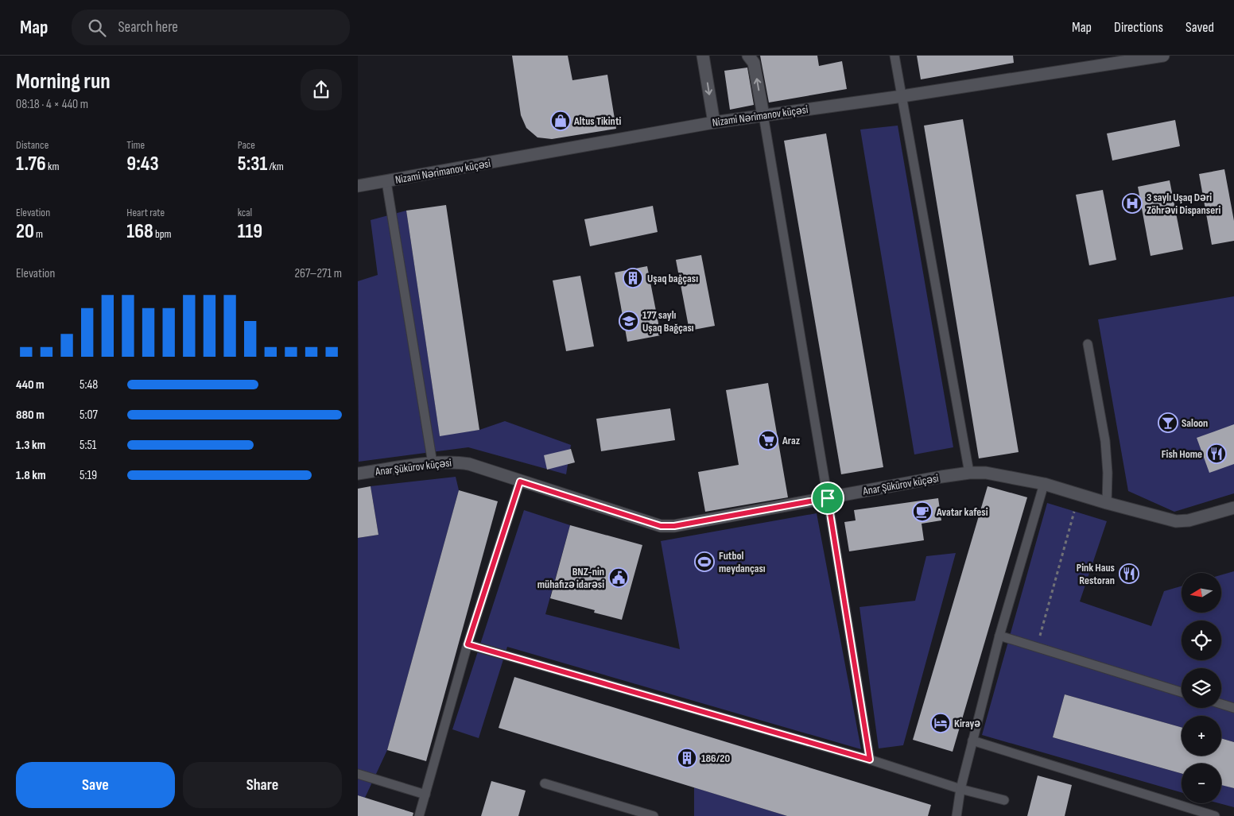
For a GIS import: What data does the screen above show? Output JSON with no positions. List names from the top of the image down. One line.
{"streets":{"street":["Nizami Nərimanov küçəsi","Anar Şükürov küçəsi"]},"places":{"shop":["Altus Tikinti"],"hospital":["3 saylı Uşaq Dəri Zöhrəvi Dispanseri"],"building":["Uşaq bağçası","186/20"],"school or university":["177 saylı Uşaq Bağçası"],"bar":["Saloon"],"supermarket":["Araz"],"restaurant":["Fish Home","Pink Haus Restoran"],"cafe":["Avatar kafesi"],"sports":["Futbol meydançası"],"public building":["BNZ-nin mühafizə idarəsi"],"hotel":["Kirayə"]},"north":"left","page":{"header":"Map","search":"Search here","nav":["Map","Directions","Saved"],"heading":["Morning run","08:18 · 4 × 440 m"],"stats":[["Distance","1.76 km"],["Time","9:43"],["Pace","5:31 /km"],["Elevation","20 m"],["Heart rate","168 bpm"],["kcal","119"]],"chart":["Elevation","267–271 m"],"list":[{"name":"440 m","note":"5:48"},{"name":"880 m","note":"5:07"},{"name":"1.3 km","note":"5:51"},{"name":"1.8 km","note":"5:19"}],"map_buttons":["+","−"],"buttons":["Save","Share"]}}
